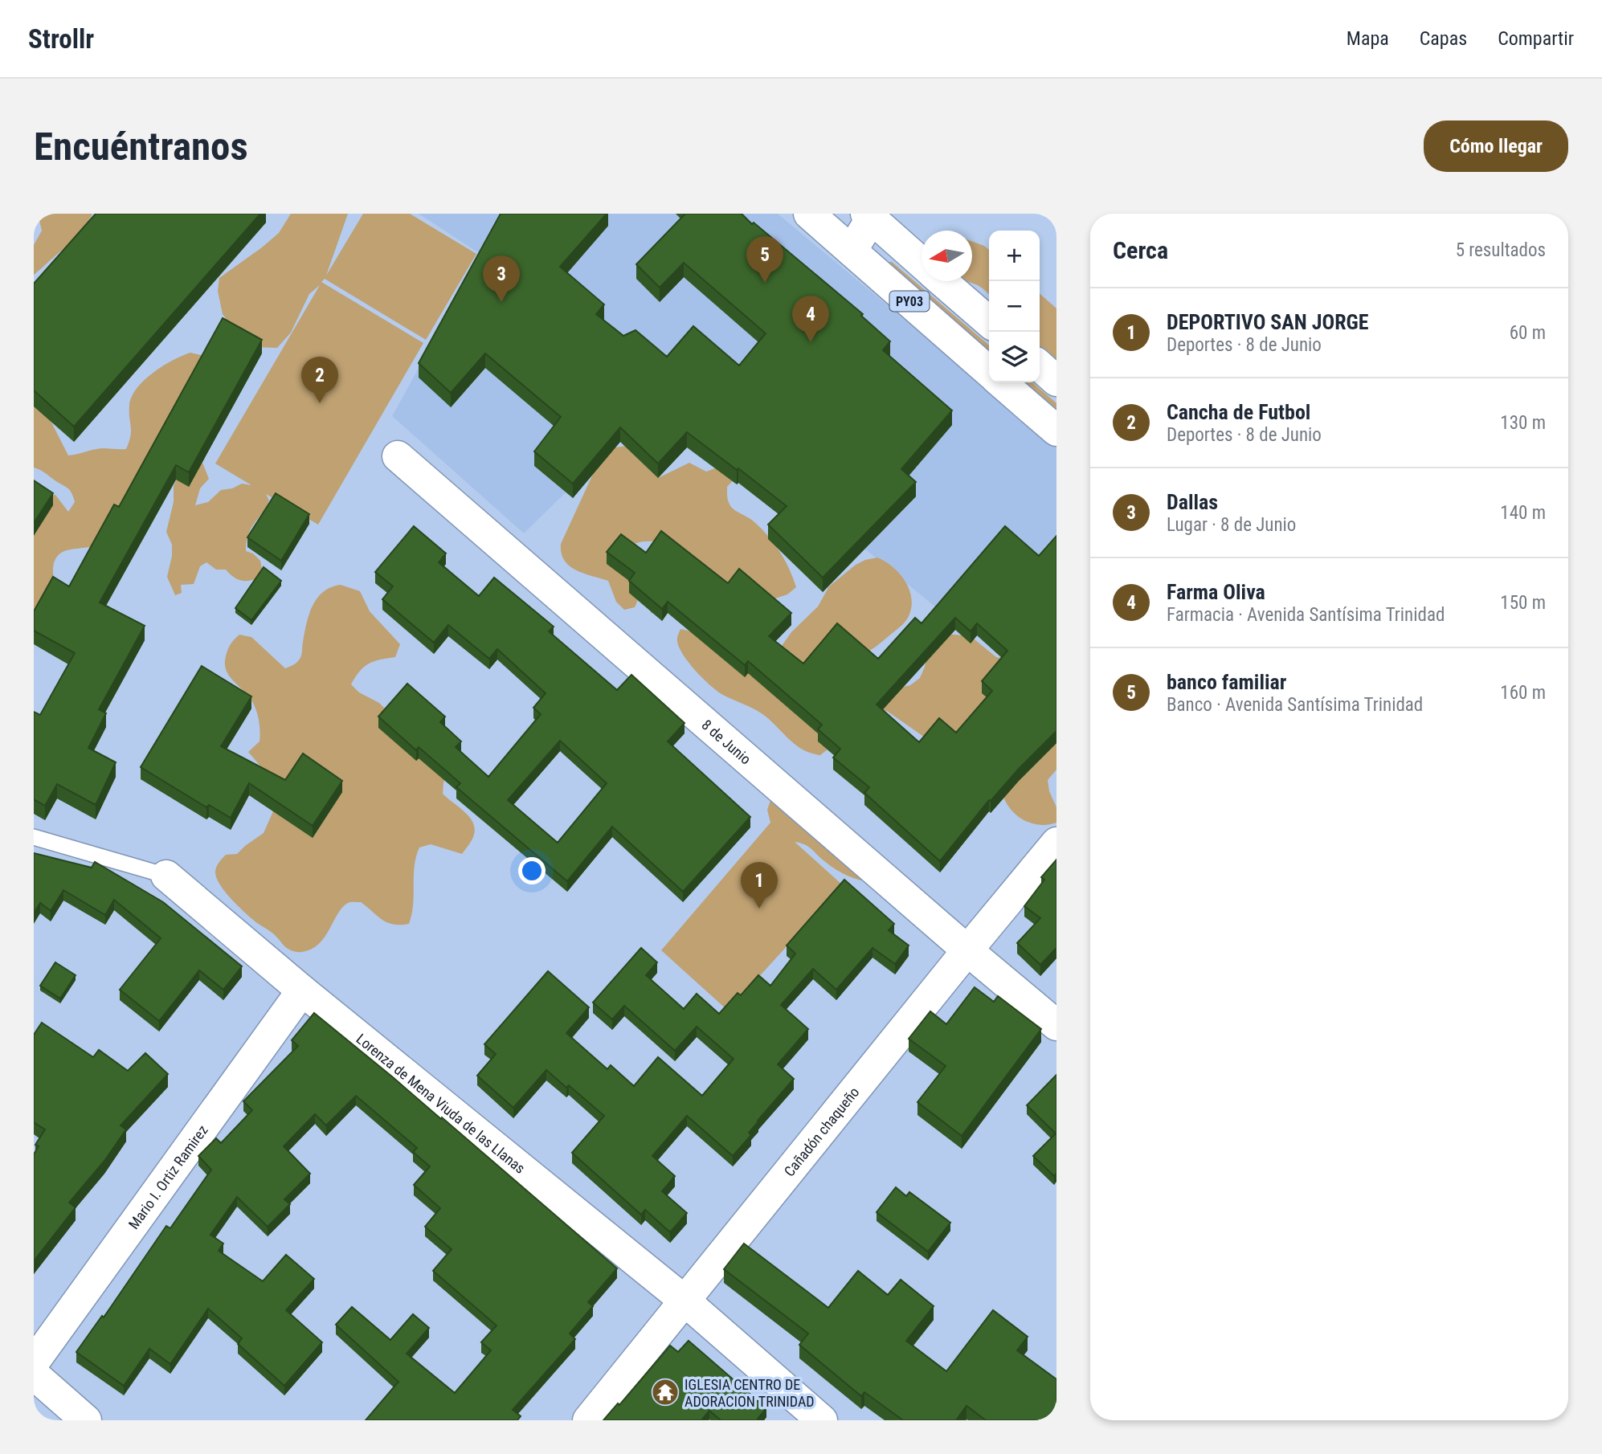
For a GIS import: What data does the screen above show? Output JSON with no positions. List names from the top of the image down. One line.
{"streets":{"main road":["PY03","8 de Junio","Lorenza de Mena Viuda de las Llanas","Cañadón chaqueño","Mario I. Ortiz Ramirez"]},"crossings":[["8 de Junio","Cañadón chaqueño"],["Lorenza de Mena Viuda de las Llanas","Cañadón chaqueño"],["Lorenza de Mena Viuda de las Llanas","Mario I. Ortiz Ramirez"]],"places":{"temple":["IGLESIA CENTRO DE ADORACION TRINIDAD"]},"north":"left","page":{"header":"Strollr","nav":["Mapa","Capas","Compartir"],"buttons":"Cómo llegar","title":"Encuéntranos","heading":["Cerca","5 resultados"],"map_buttons":["+","−"],"pins":["5","3","4","2","1"],"list":[{"mark":"1","name":"DEPORTIVO SAN JORGE","note":"Deportes · 8 de Junio","value":"60 m"},{"mark":"2","name":"Cancha de Futbol","note":"Deportes · 8 de Junio","value":"130 m"},{"mark":"3","name":"Dallas","note":"Lugar · 8 de Junio","value":"140 m"},{"mark":"4","name":"Farma Oliva","note":"Farmacia · Avenida Santísima Trinidad","value":"150 m"},{"mark":"5","name":"banco familiar","note":"Banco · Avenida Santísima Trinidad","value":"160 m"}]}}
